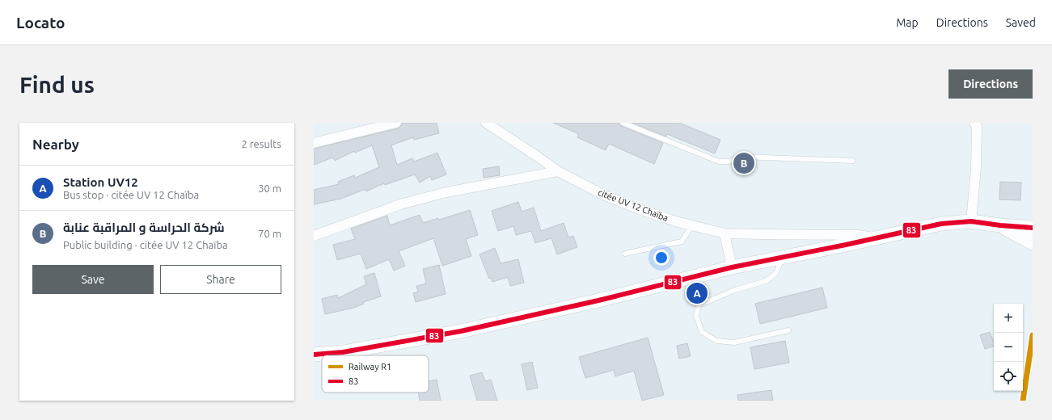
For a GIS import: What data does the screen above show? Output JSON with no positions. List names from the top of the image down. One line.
{"streets":{"street":["citée UV 12 Chaïba"]},"lines":["transit line 83","rail line R1"],"legend":["Railway R1","83"],"page":{"header":"Locato","nav":["Map","Directions","Saved"],"buttons":["Directions",["Save","Share"]],"title":"Find us","heading":["Nearby","2 results"],"pins":["B","A"],"list":[{"mark":"A","name":"Station UV12","note":"Bus stop · citée UV 12 Chaïba","value":"30 m"},{"mark":"B","name":"شركة الحراسة و المراقبة عنابة","note":"Public building · citée UV 12 Chaïba","value":"70 m"}],"map_buttons":["+","−"]}}
